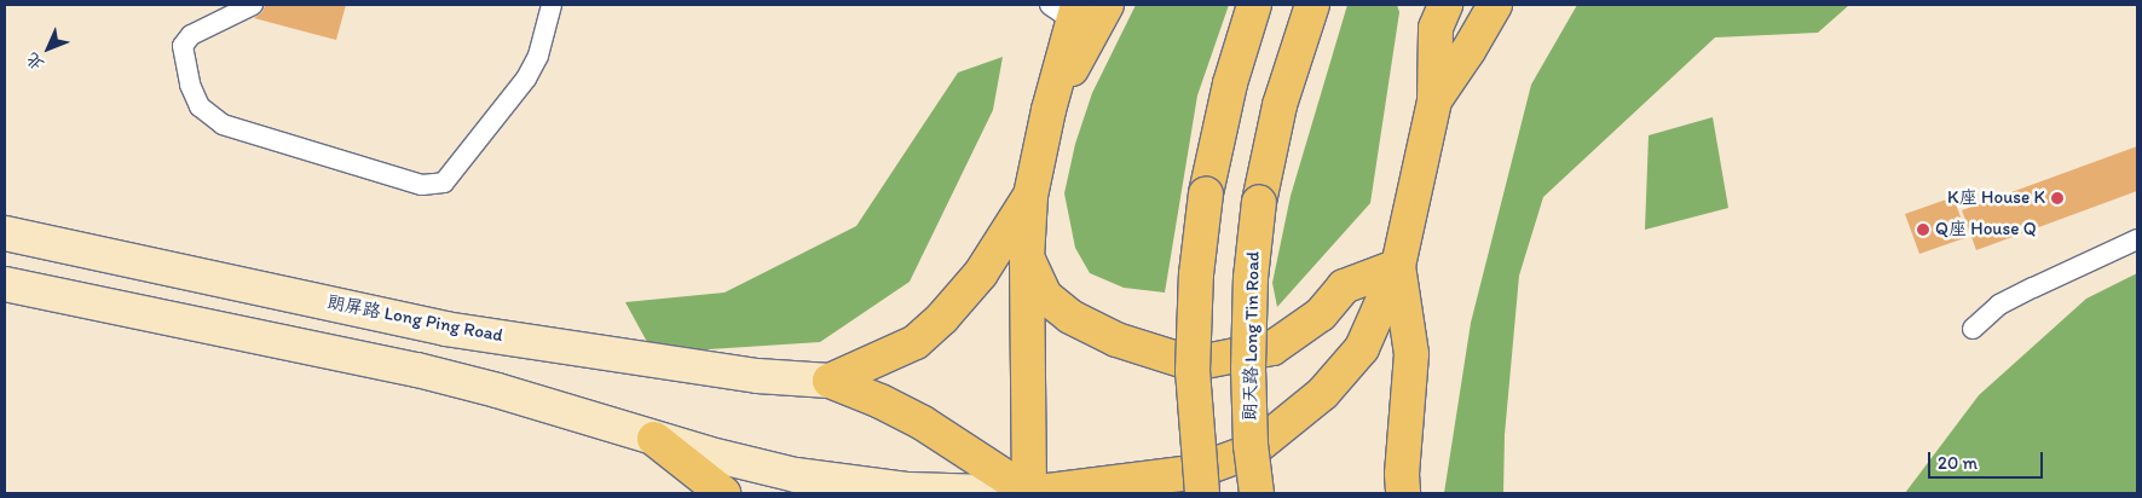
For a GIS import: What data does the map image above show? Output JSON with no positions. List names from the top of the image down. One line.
{"streets":{"main road":["朗屏路 Long Ping Road","朗天路 Long Tin Road"]},"places":["K座 House K","Q座 House Q"],"scale_bar":"20 m","north":"bottom left"}
